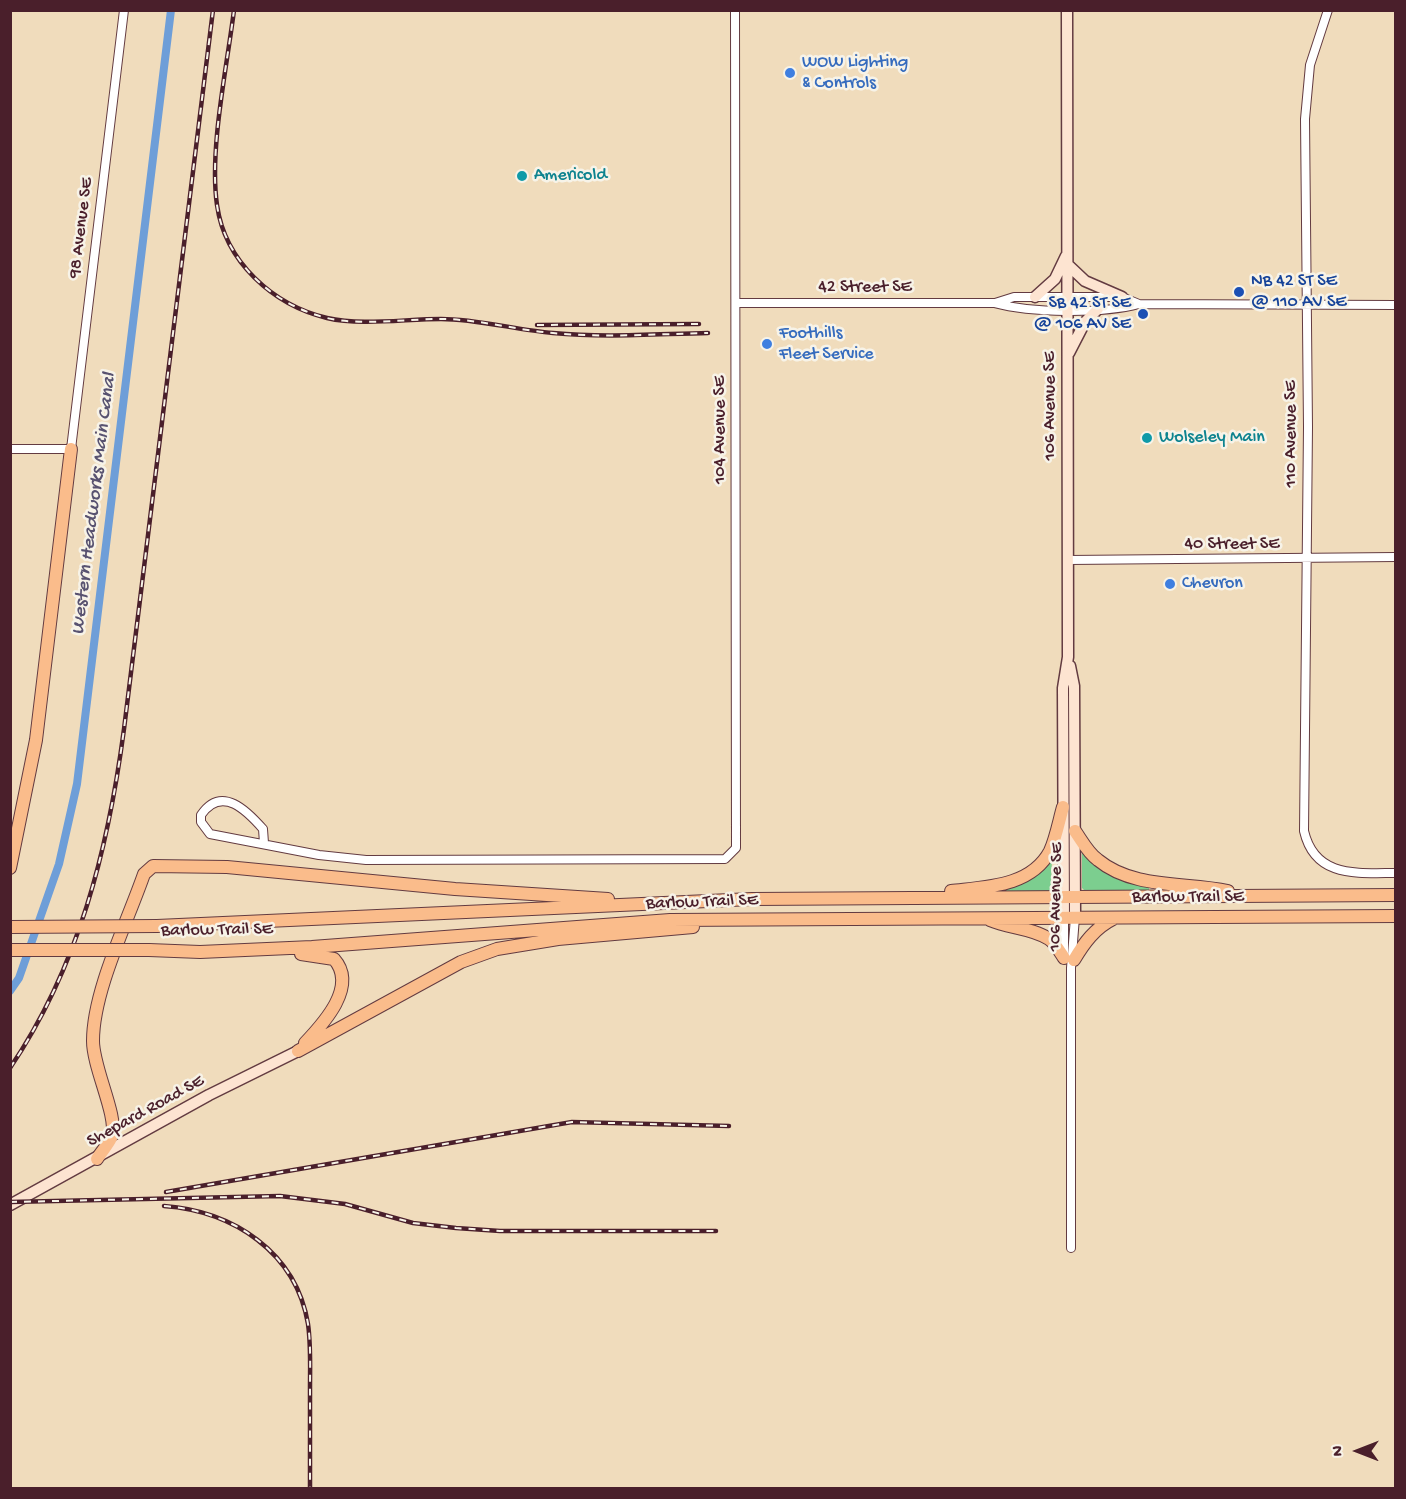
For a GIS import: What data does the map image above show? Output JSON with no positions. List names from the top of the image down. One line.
{"streets":{"main road":["Barlow Trail SE"],"street":["98 Avenue SE","42 Street SE","106 Avenue SE","104 Avenue SE","110 Avenue SE","40 Street SE","Shepard Road SE"]},"crossings":[["42 Street SE","106 Avenue SE"],["42 Street SE","104 Avenue SE"],["42 Street SE","110 Avenue SE"],["106 Avenue SE","40 Street SE"],["106 Avenue SE","Barlow Trail SE"],["110 Avenue SE","40 Street SE"]],"water":["Western Headworks Main Canal"],"places":["WOW Lighting & Controls","Americold","NB 42 ST SE @ 110 AV SE","SB 42 ST SE @ 106 AV SE","Foothills Fleet Service","Wolseley Main","Chevron"],"north":"left"}
